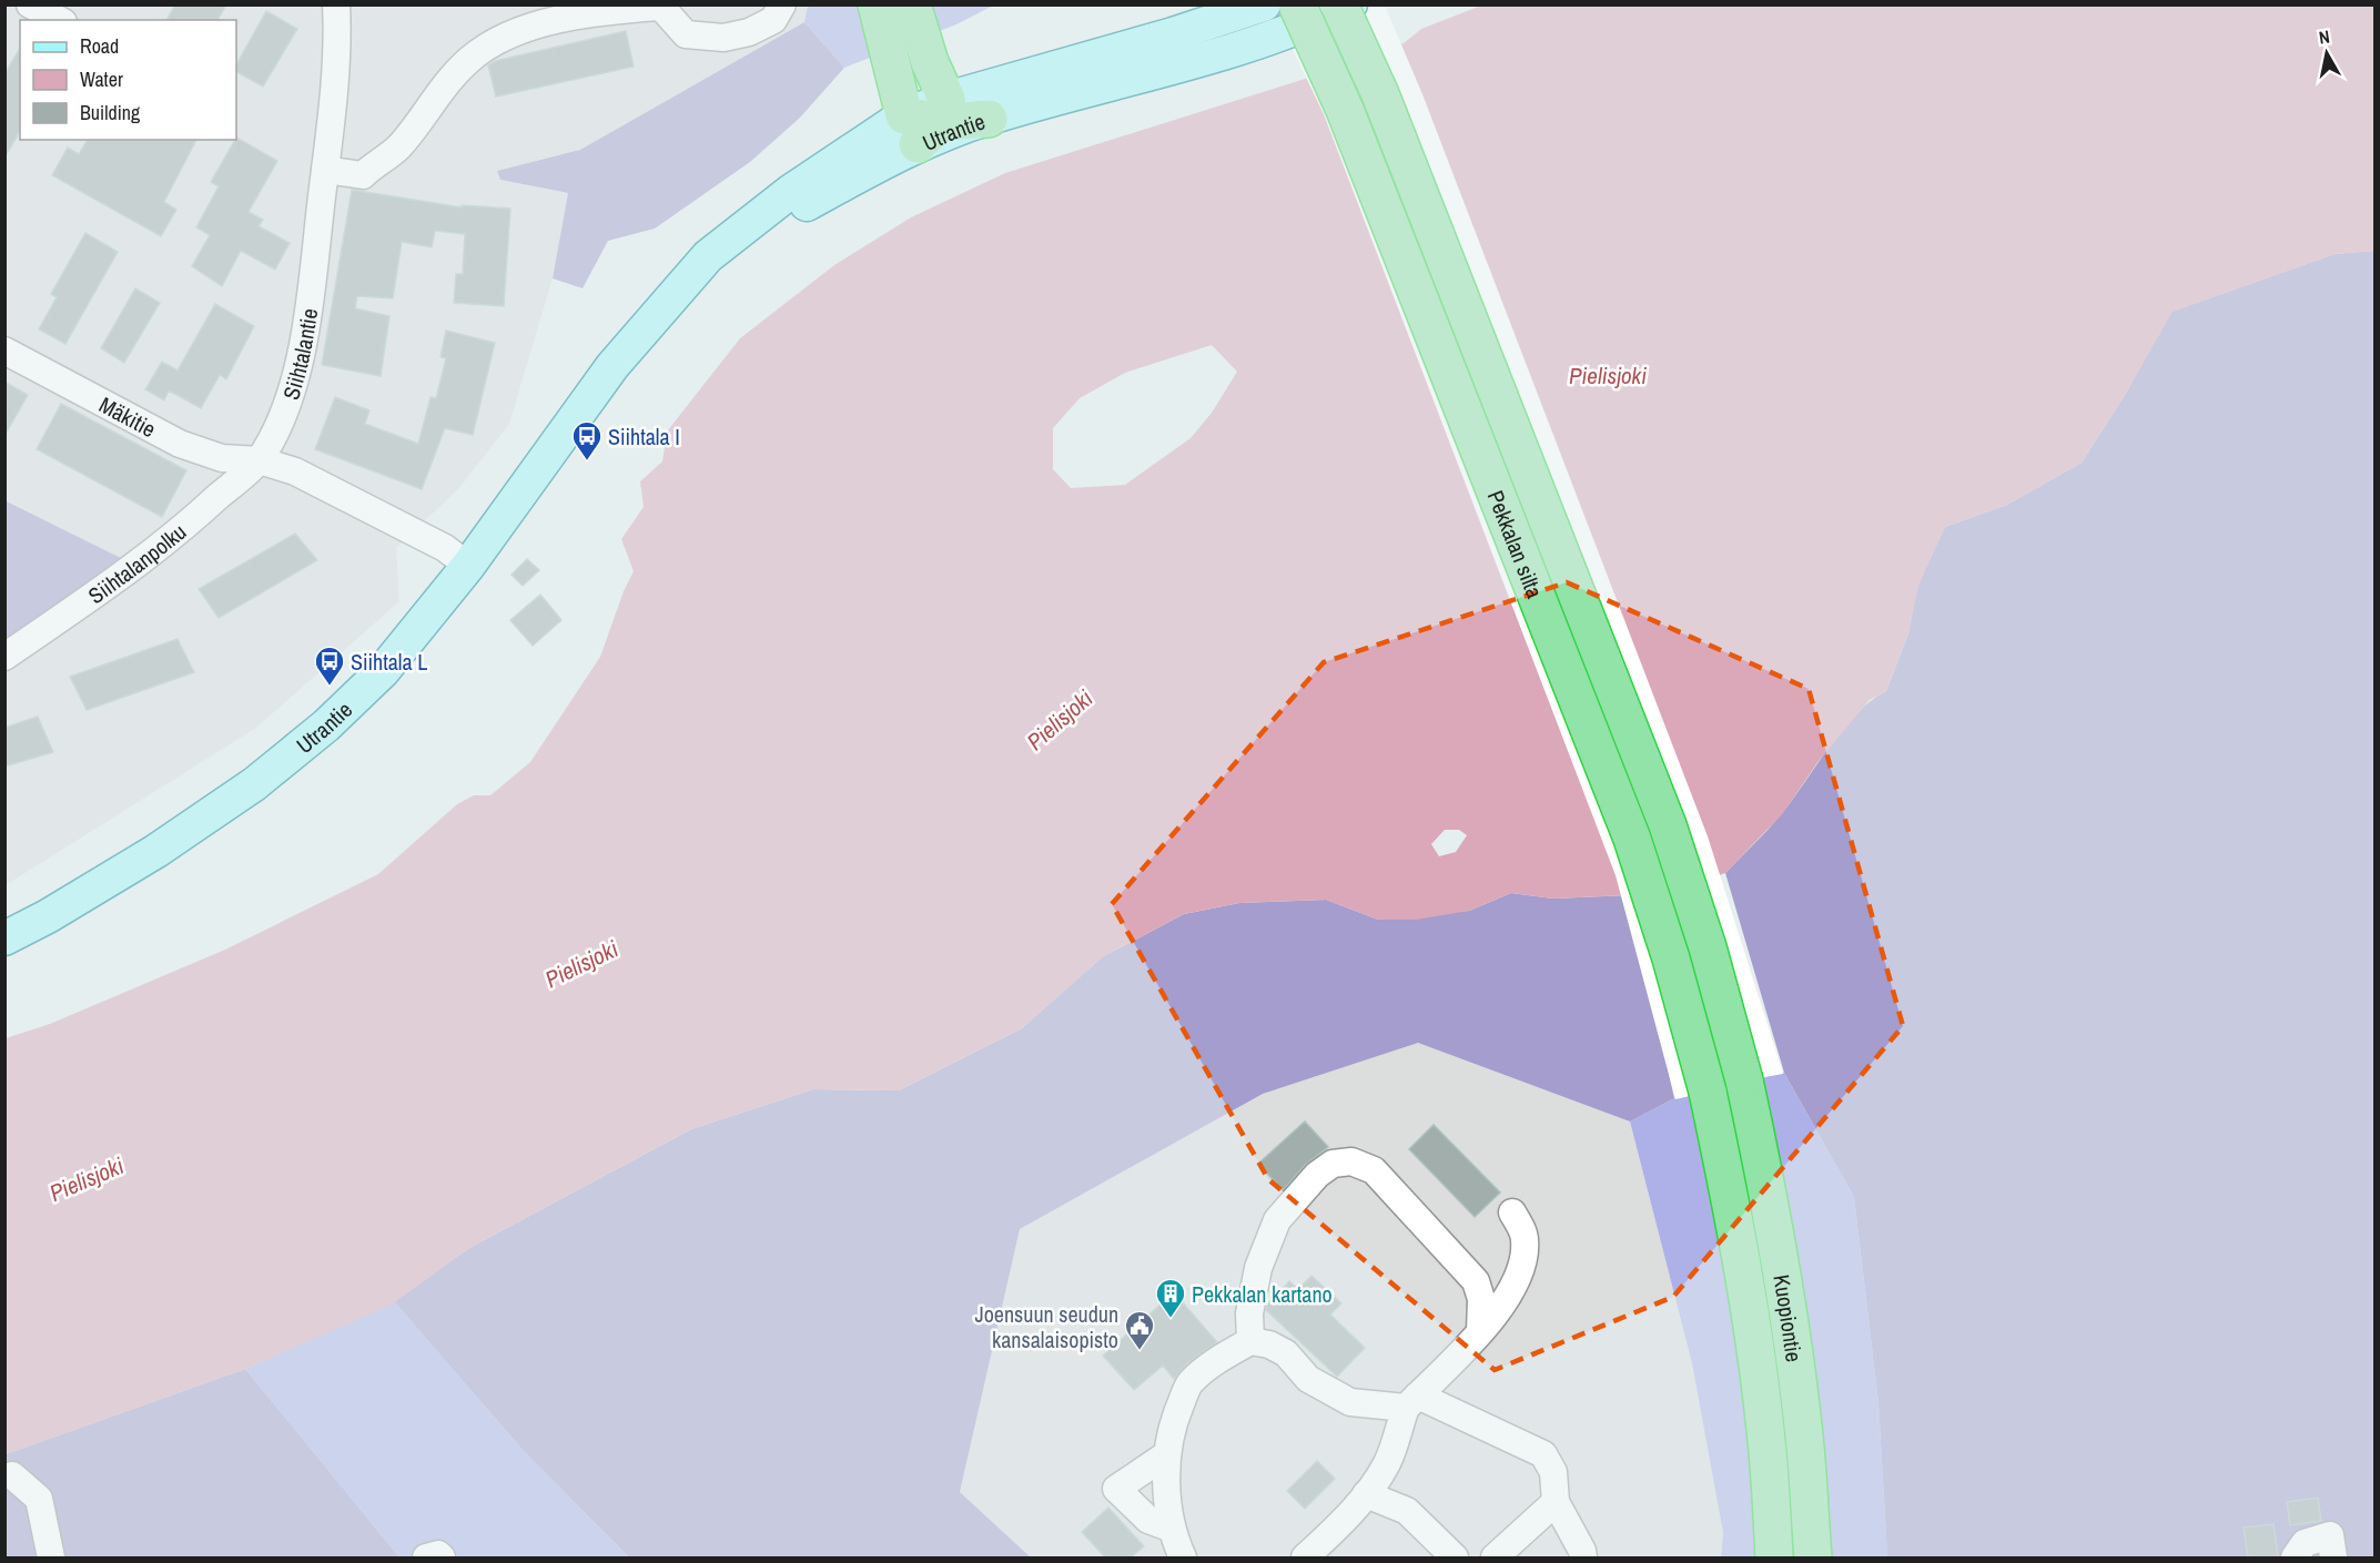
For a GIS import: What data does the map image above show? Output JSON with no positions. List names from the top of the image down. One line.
{"streets":{"highway":["Pekkalan silta","Kuopiontie"],"main road":["Utrantie"],"street":["Siihtalantie","Mäkitie","Siihtalanpolku"]},"crossings":[["Siihtalantie","Mäkitie"],["Siihtalantie","Siihtalanpolku"],["Mäkitie","Siihtalanpolku"],["Pekkalan silta","Kuopiontie"]],"water":["Pielisjoki"],"places":{"bus stop":["Siihtala I","Siihtala L"],"building":["Pekkalan kartano"],"public building":["Joensuun seudun kansalaisopisto"]},"legend":["Road","Water","Building"],"north":"top"}
